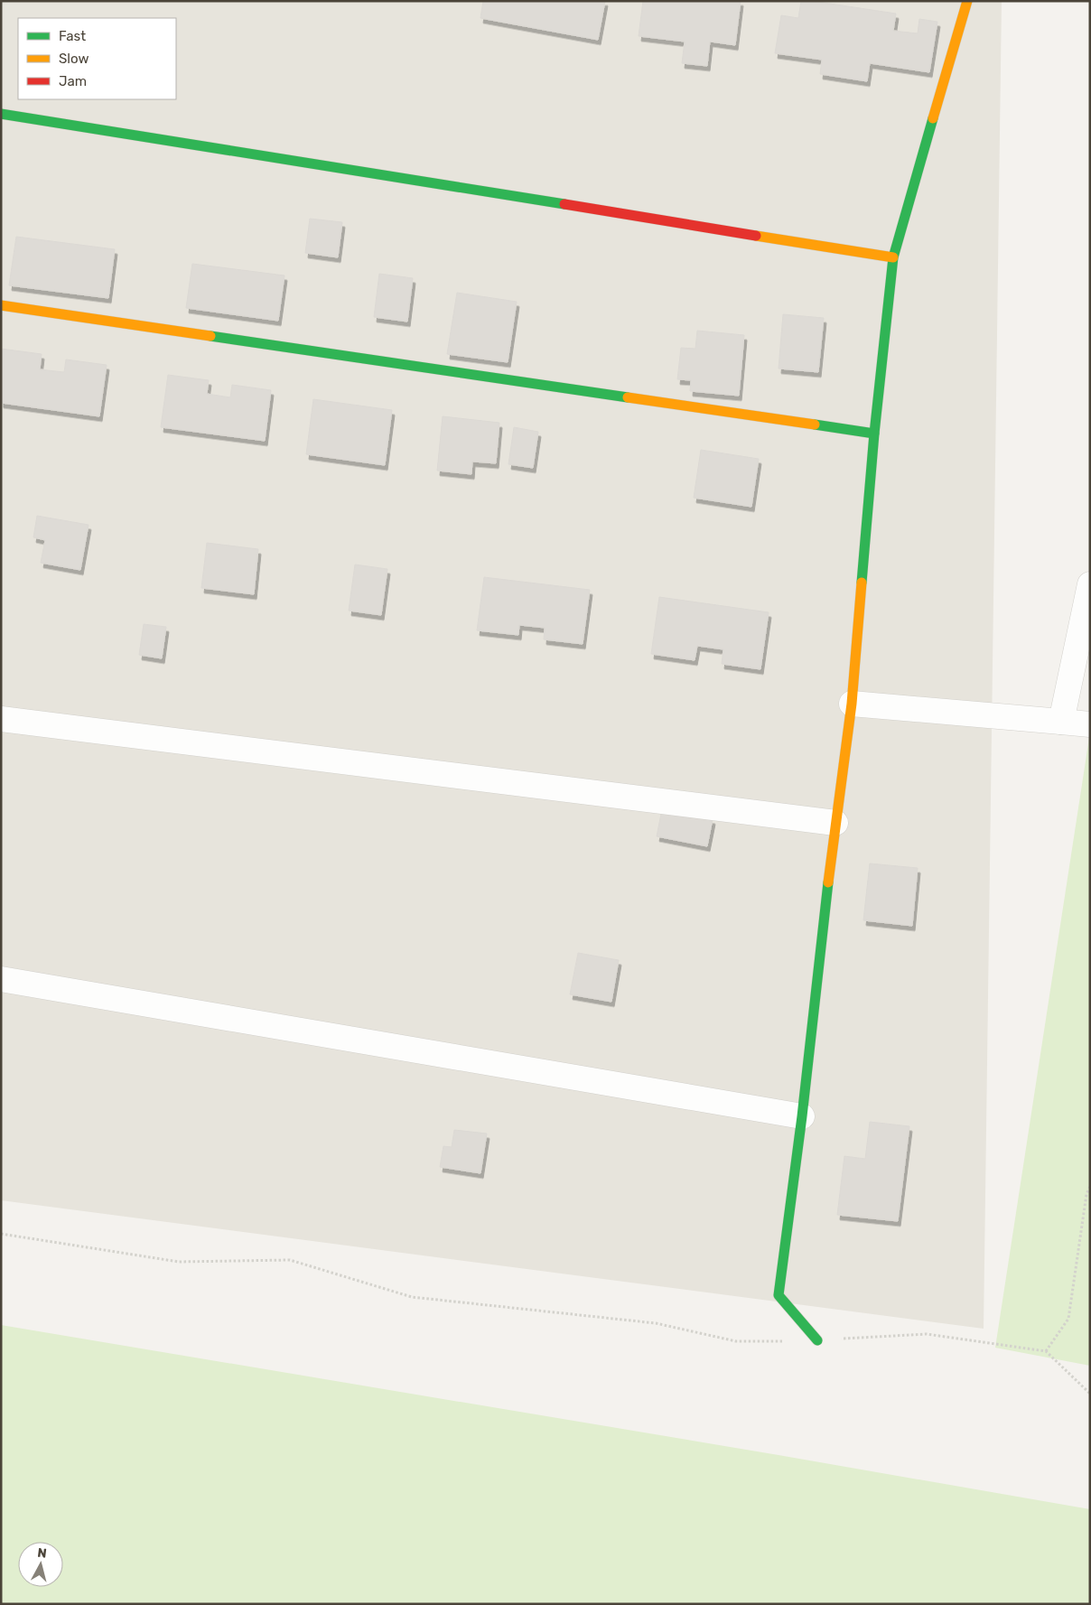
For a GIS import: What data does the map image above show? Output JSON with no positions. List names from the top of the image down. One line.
{"legend":["Fast","Slow","Jam"],"north":"top"}
